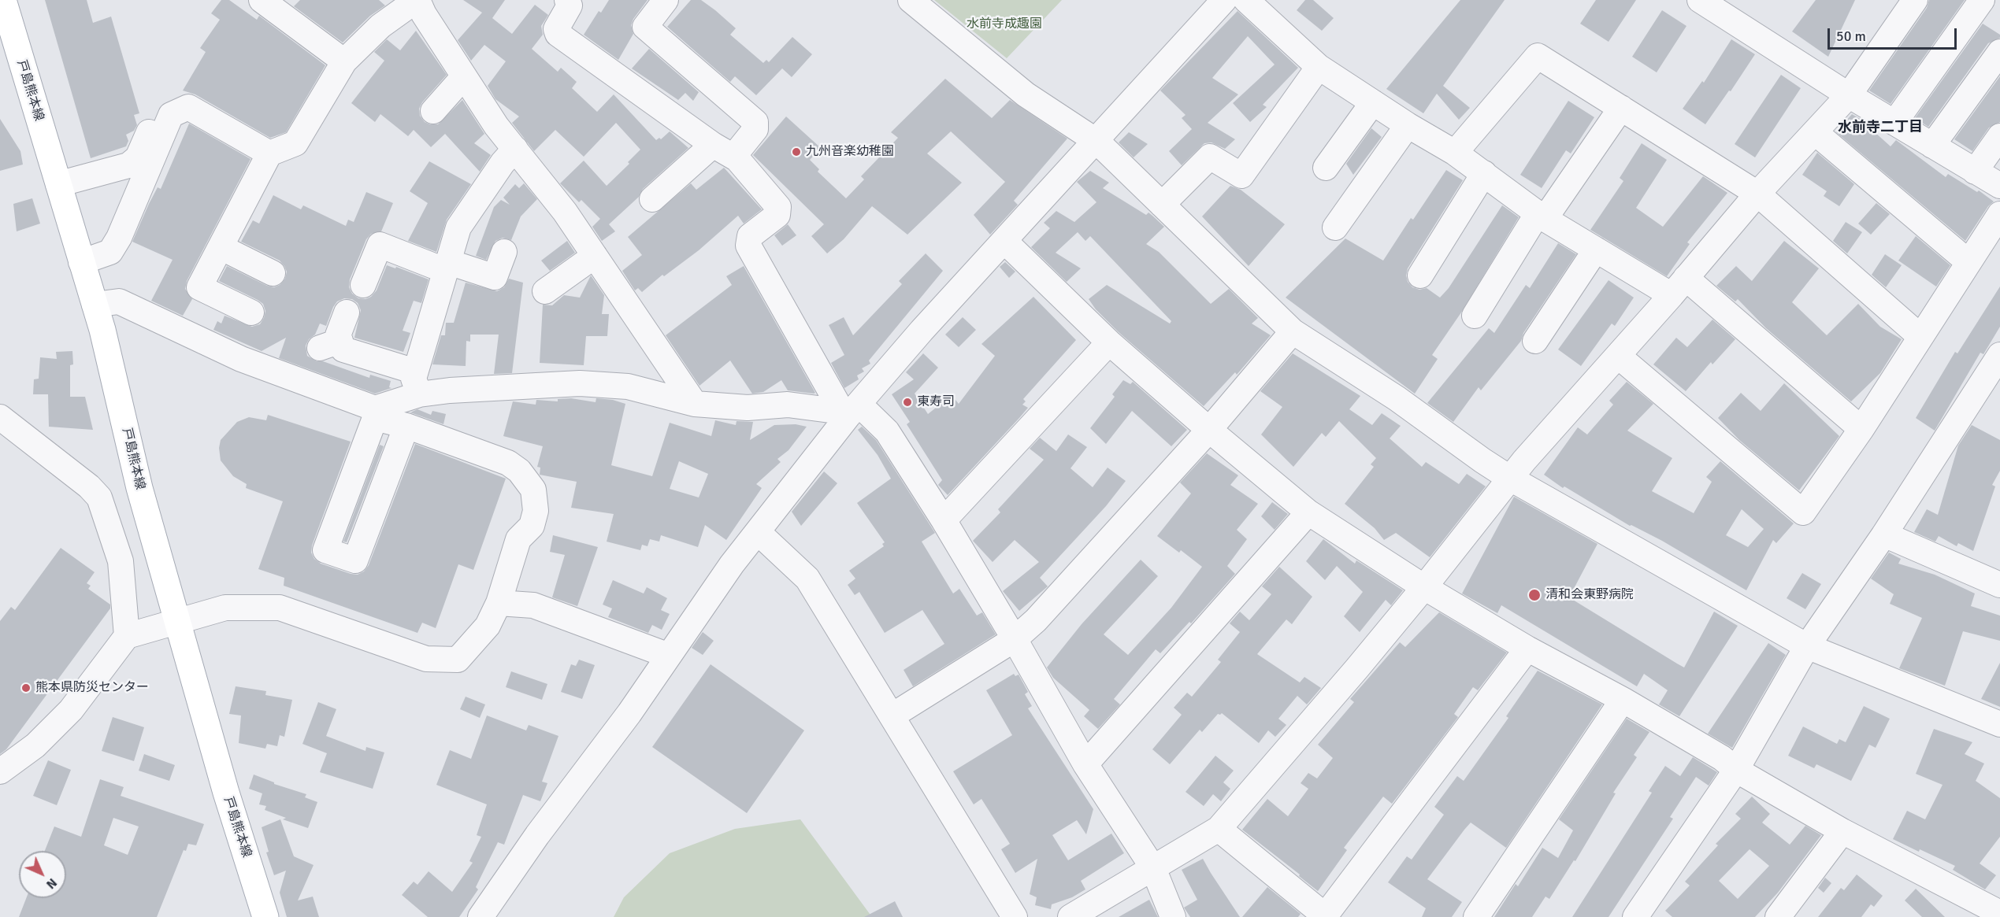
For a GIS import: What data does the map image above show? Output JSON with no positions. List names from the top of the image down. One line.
{"streets":{"main road":["戸島熊本線"]},"districts":["水前寺二丁目"],"parks":["水前寺成趣園"],"places":["九州音楽幼稚園","東寿司","清和会東野病院","熊本県防災センター"],"scale_bar":"50 m","north":"bottom right"}
